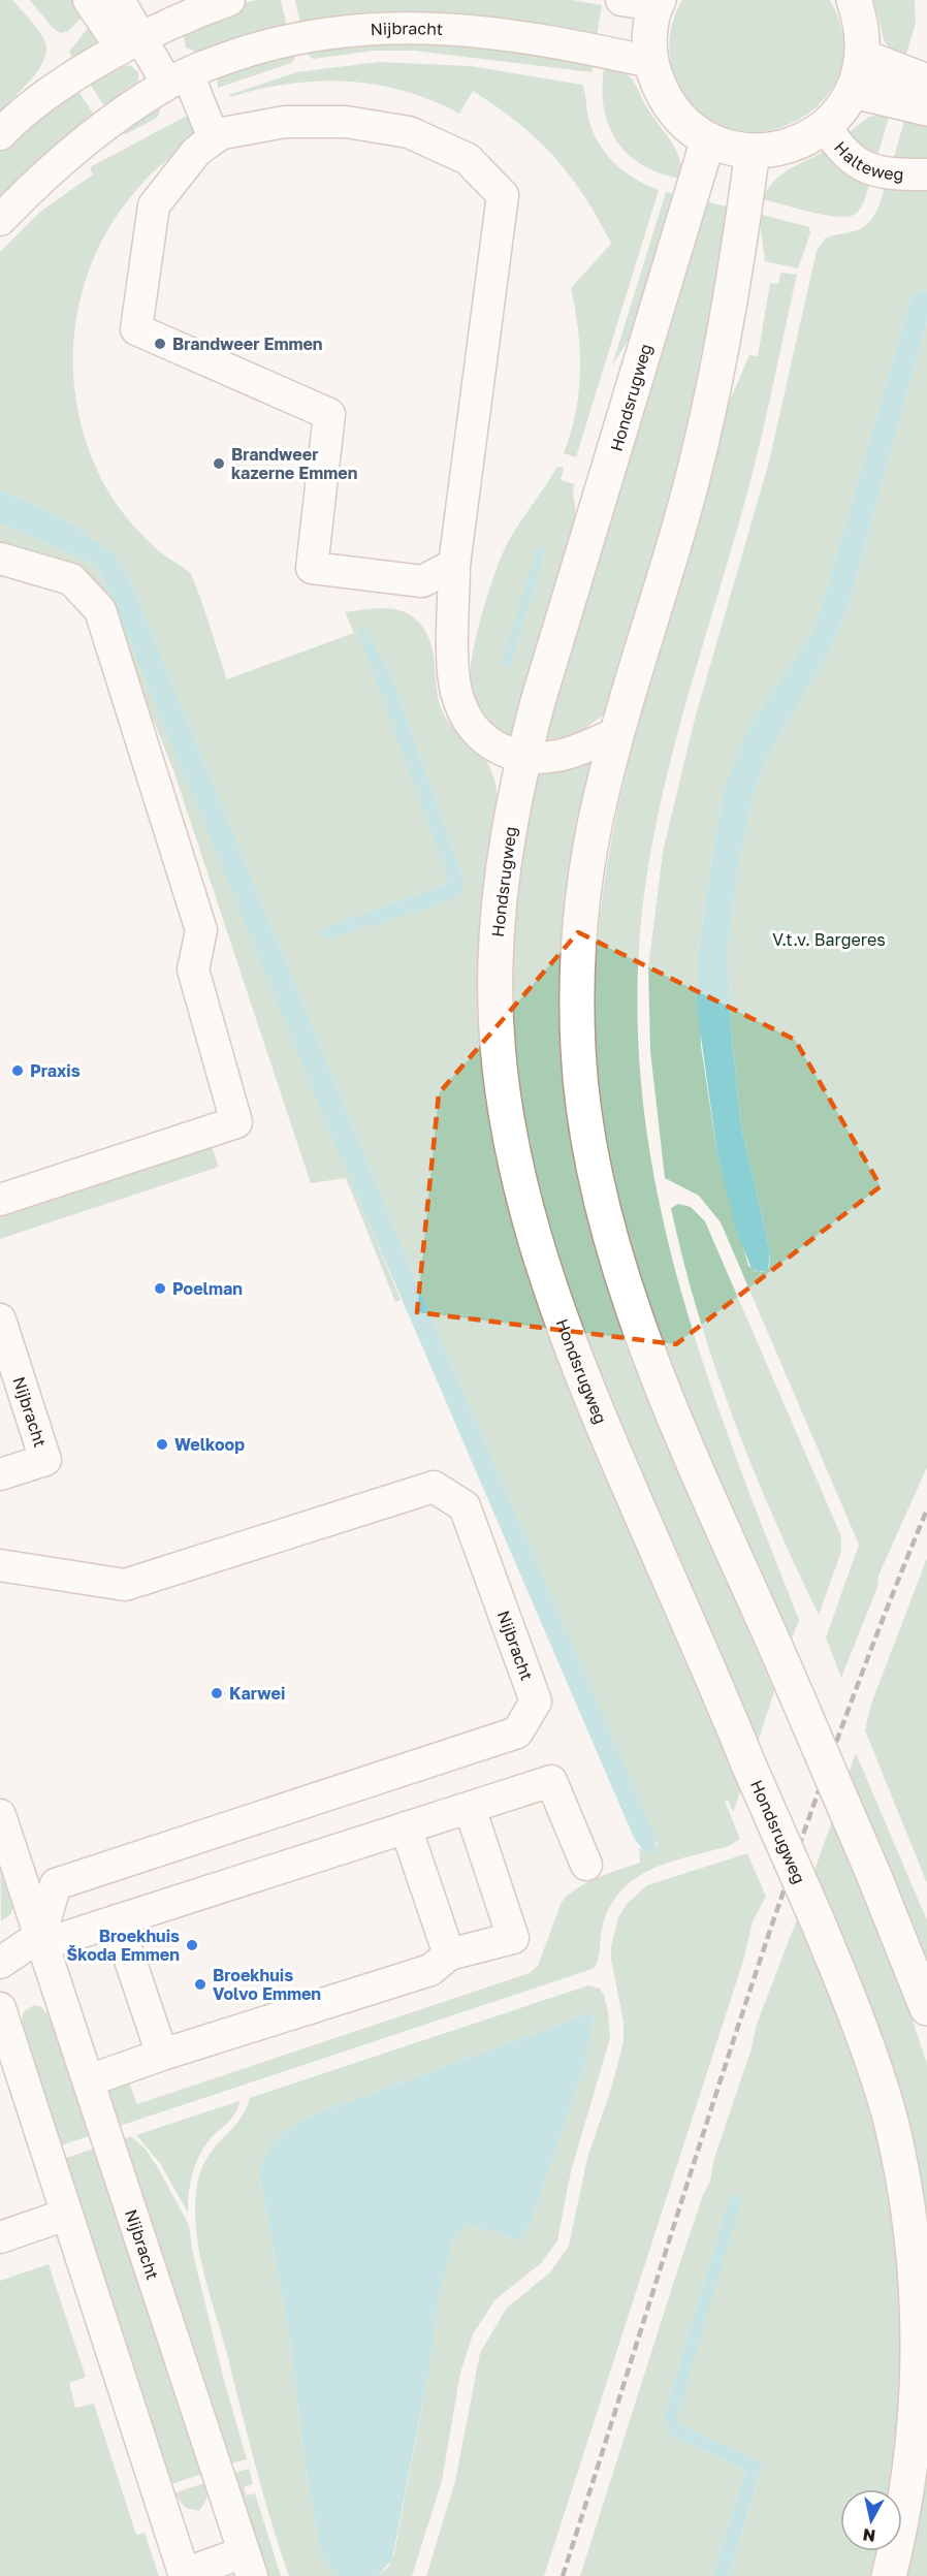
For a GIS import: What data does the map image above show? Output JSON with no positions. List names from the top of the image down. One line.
{"streets":{"main road":["Hondsrugweg"],"street":["Nijbracht","Halteweg"]},"parks":["V.t.v. Bargeres"],"places":["Brandweer Emmen","Brandweer kazerne Emmen","Praxis","Poelman","Welkoop","Karwei","Broekhuis Škoda Emmen","Broekhuis Volvo Emmen"],"north":"bottom"}
